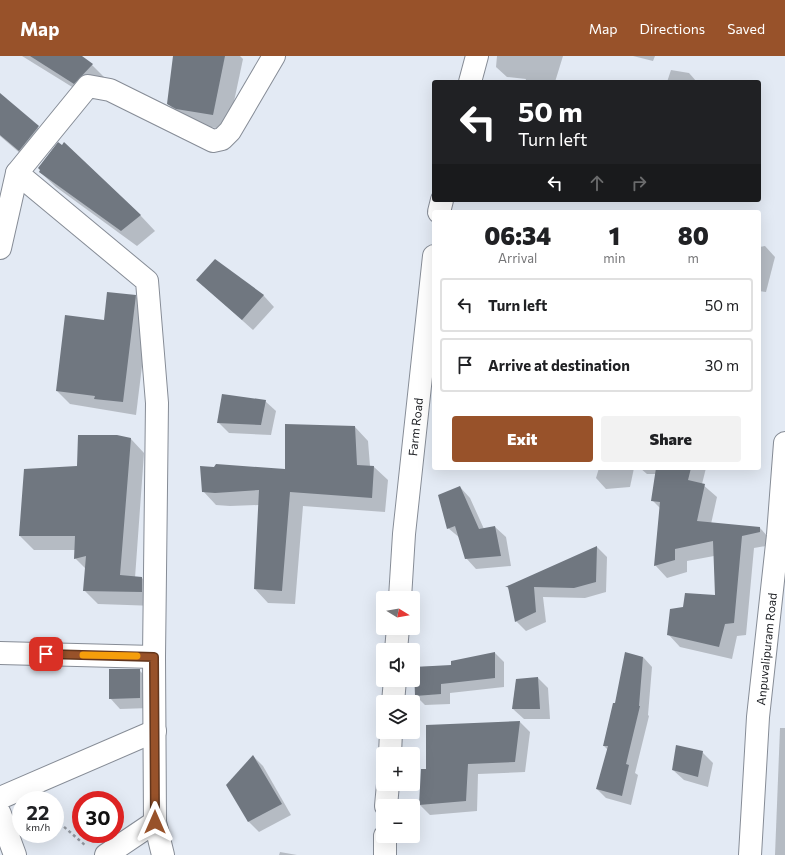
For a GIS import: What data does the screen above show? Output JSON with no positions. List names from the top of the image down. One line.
{"streets":{"street":["Farm Road","Anpuvalipuram Road"]},"north":"right","page":{"header":"Map","nav":["Map","Directions","Saved"],"turn":["50 m","Turn left"],"eta":["06:34","Arrival","1","min","80","m"],"list":[{"name":"Turn left","value":"50 m"},{"name":"Arrive at destination","value":"30 m"}],"buttons":["Exit","Share"],"map_buttons":["+","−"],"speed":"22 km/h","limit":"30"}}
